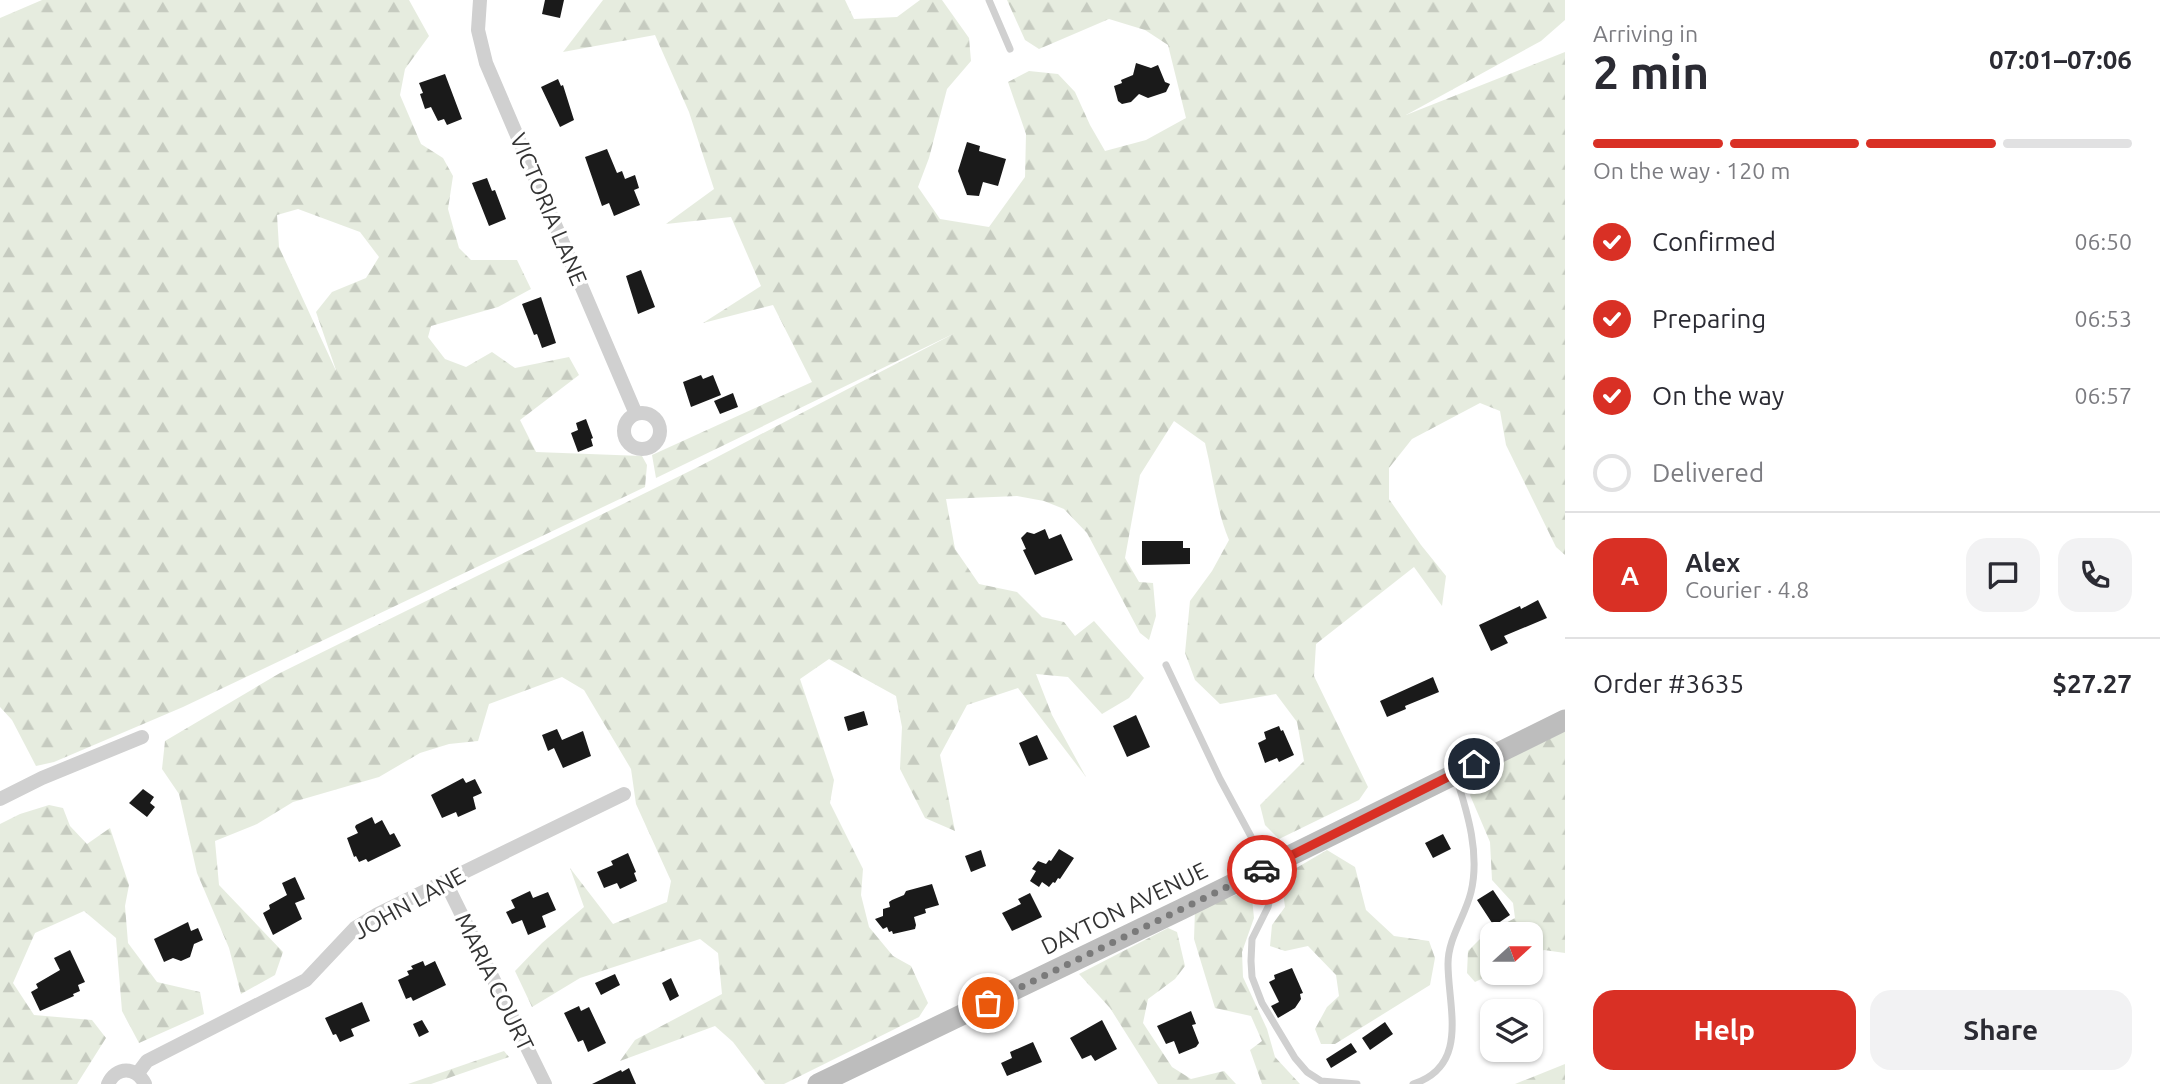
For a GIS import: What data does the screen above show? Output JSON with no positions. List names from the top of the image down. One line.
{"streets":{"street":["VICTORIA LANE","JOHN LANE","DAYTON AVENUE","MARIA COURT"]},"crossings":[["JOHN LANE","MARIA COURT"]],"north":"right","page":{"heading":["2 min","Arriving in","07:01–07:06"],"panel":["Alex","Courier · 4.8","Order #3635","$27.27"],"bar":"On the way · 120 m","list":[["Confirmed","06:50"],["Preparing","06:53"],["On the way","06:57"],"Delivered"],"round":"A","buttons":["Help","Share"]}}
